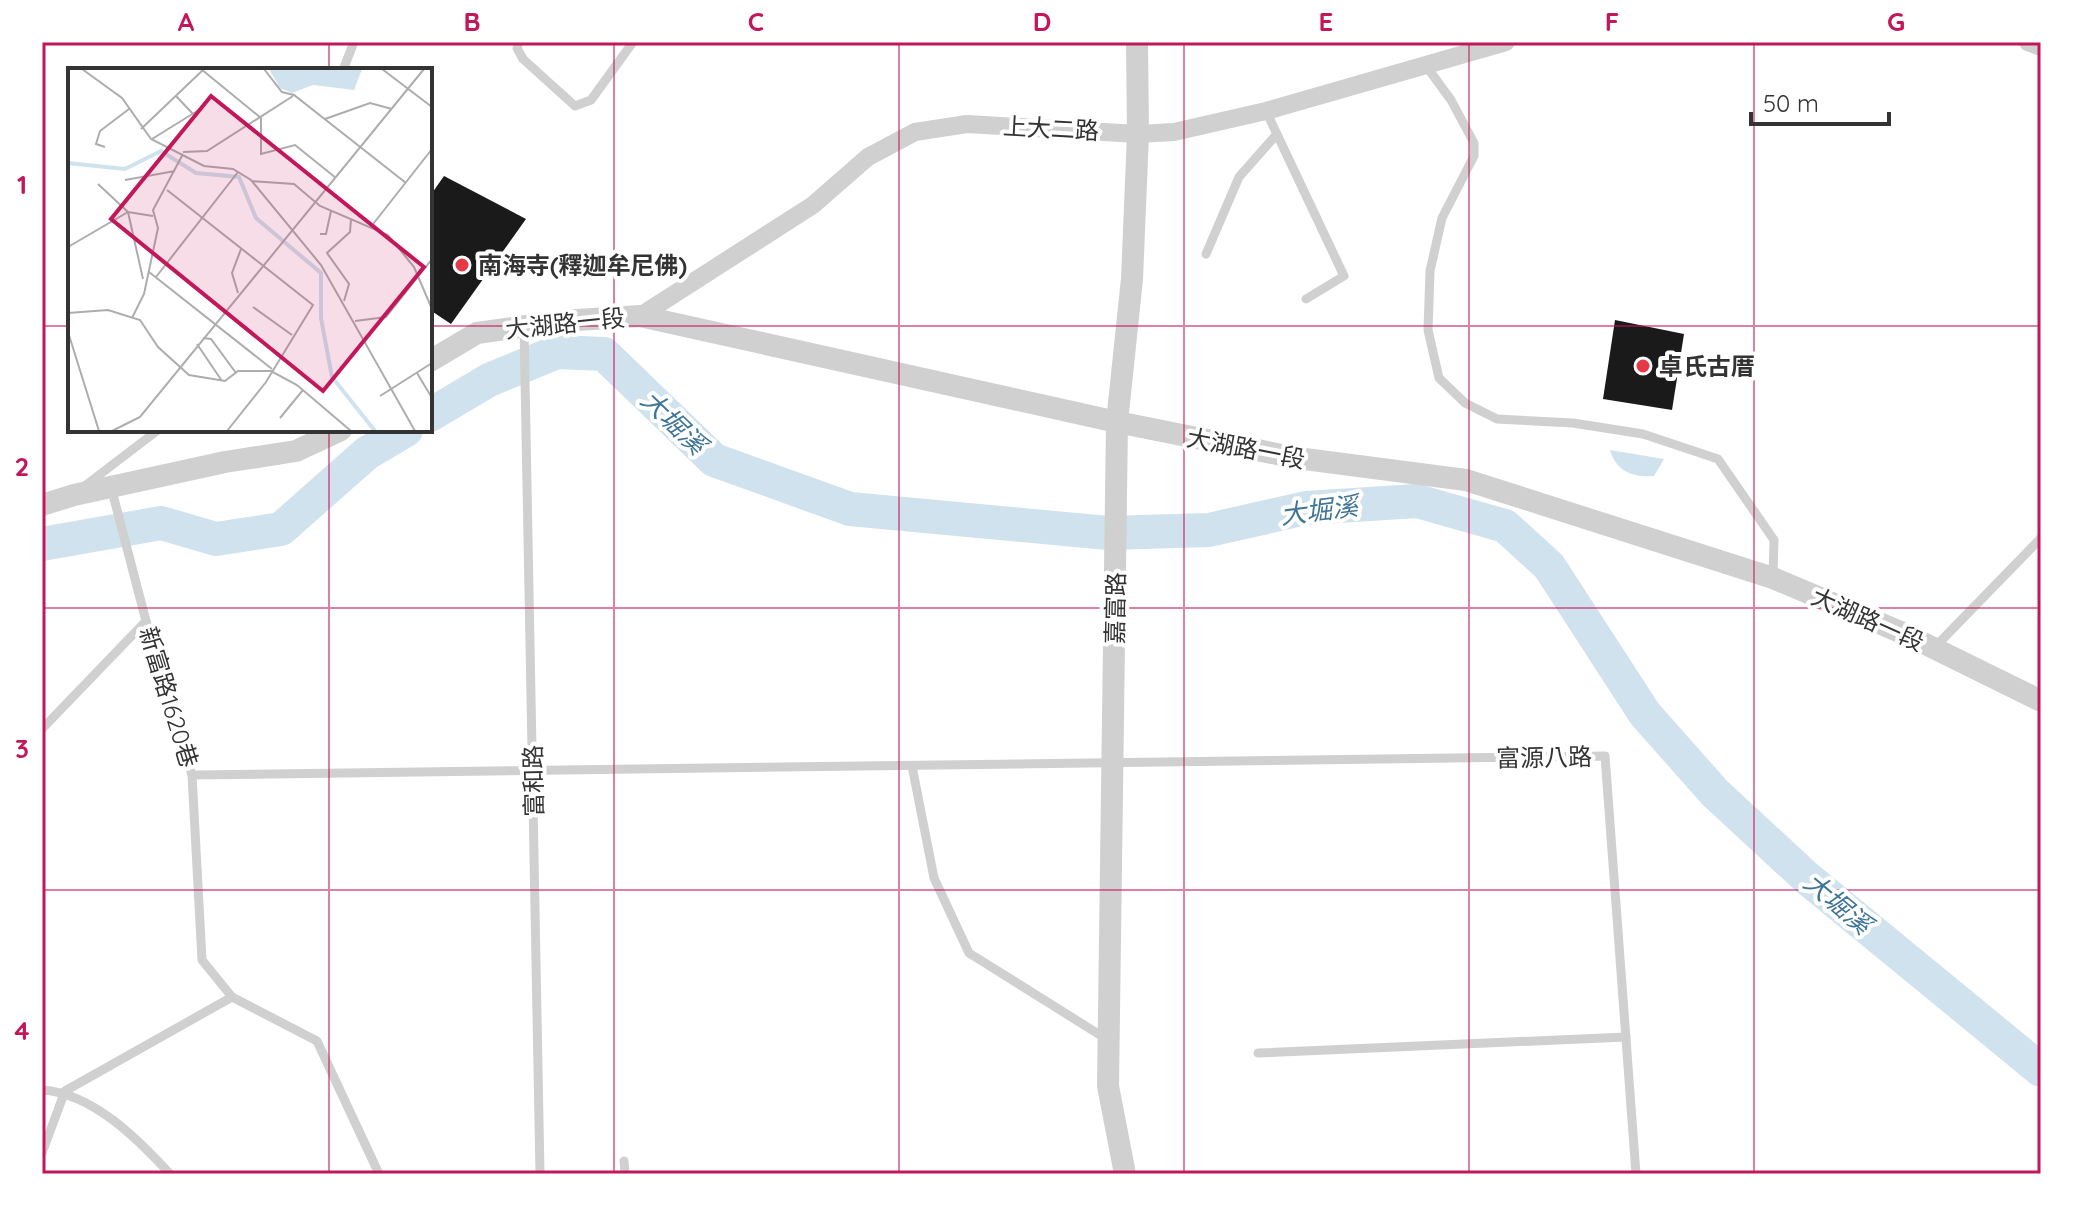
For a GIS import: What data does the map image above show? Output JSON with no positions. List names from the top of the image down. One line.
{"streets":{"street":["上大二路","大湖路一段","嘉富路"],"lane":["新富路1620巷","富源八路","富和路"]},"crossings":[["上大二路","大湖路一段"],["上大二路","嘉富路"],["大湖路一段","嘉富路"],["大湖路一段","富和路"],["嘉富路","富源八路"]],"water":["大堀溪"],"places":["南海寺(釋迦牟尼佛)","卓氏古厝"],"scale_bar":"50 m","grid":{"columns":["A","B","C","D","E","F","G"],"rows":["1","2","3","4"]}}
